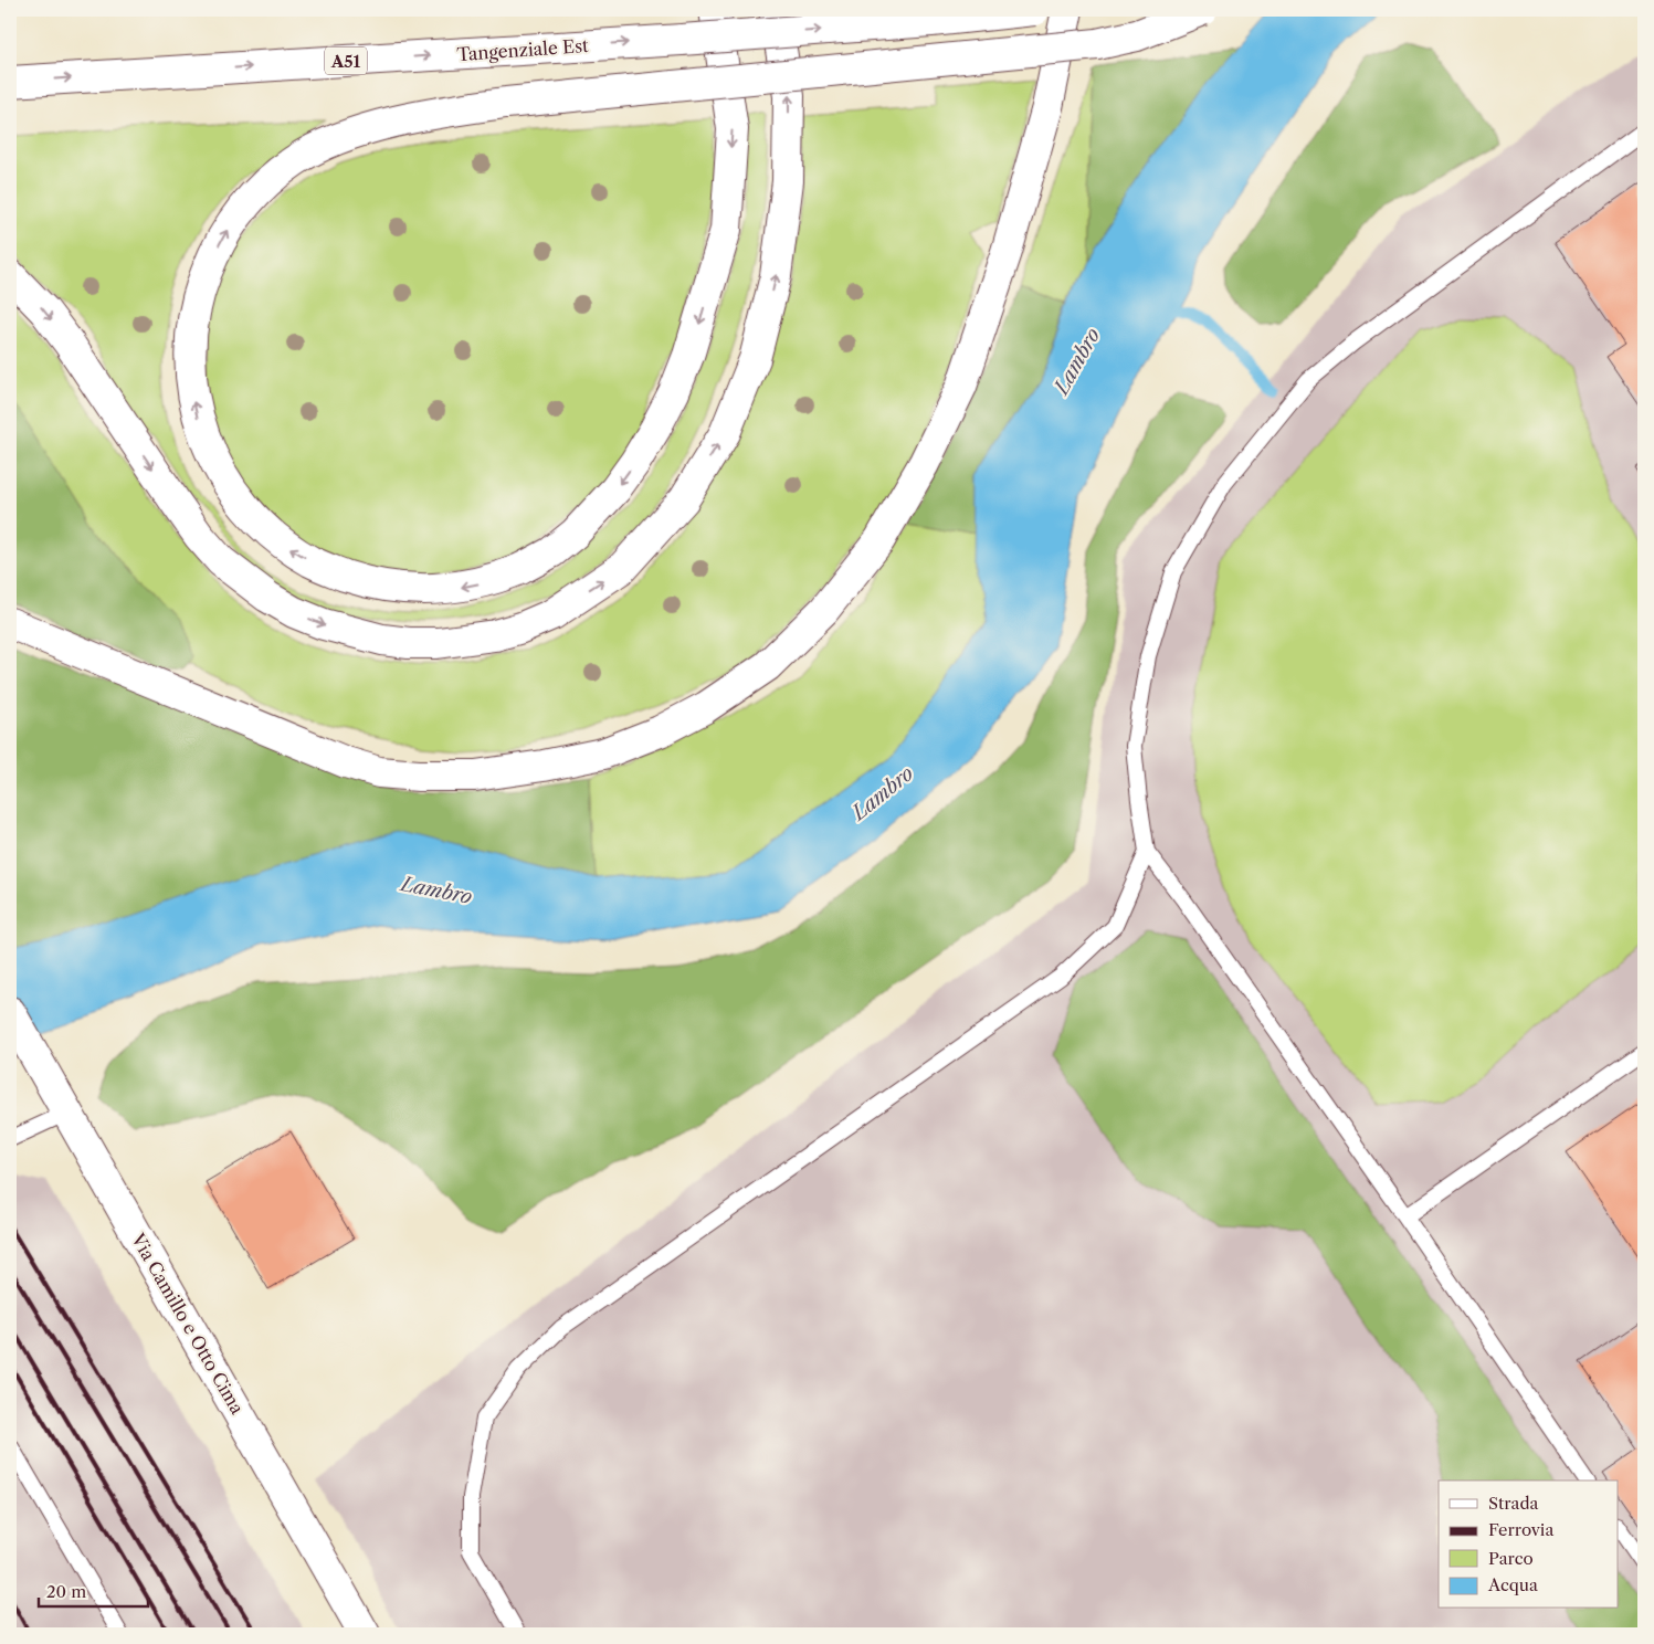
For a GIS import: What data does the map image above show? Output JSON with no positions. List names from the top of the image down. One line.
{"streets":{"main road":["Tangenziale Est","A51","Via Camillo e Otto Cima"]},"one_way":["Tangenziale Est"],"water":["Lambro"],"legend":["Strada","Ferrovia","Parco","Acqua"],"scale_bar":"20 m"}
